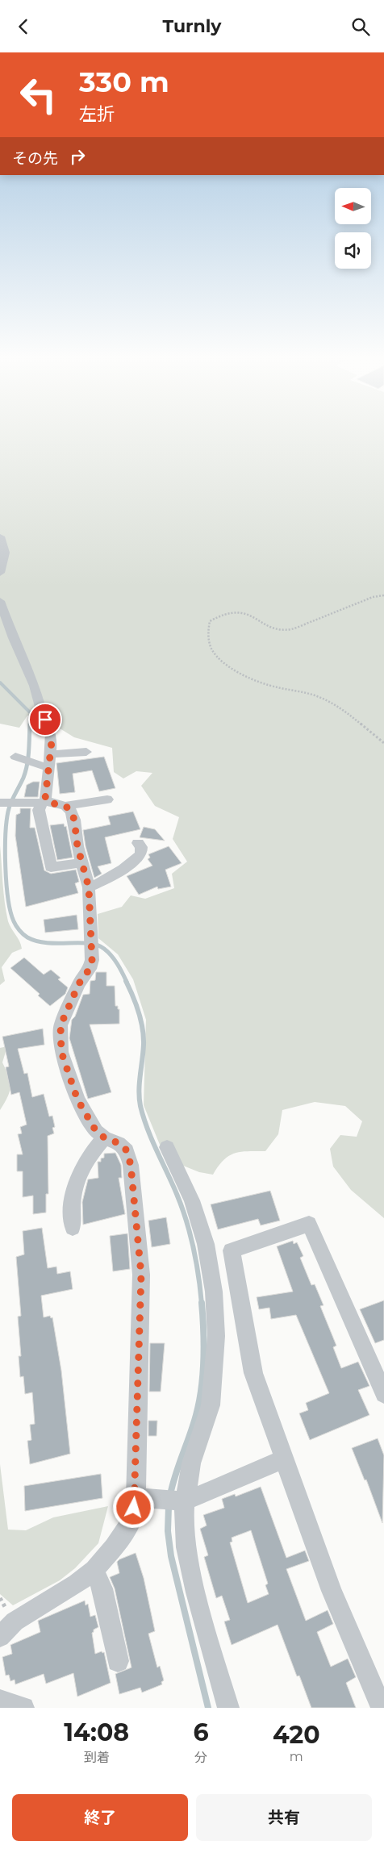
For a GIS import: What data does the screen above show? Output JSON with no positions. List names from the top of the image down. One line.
{"north":"left","page":{"header":"Turnly","turn":["330 m","左折"],"then":"その先","eta":["14:08","到着","6","分","420","m"],"buttons":["終了","共有"]}}
